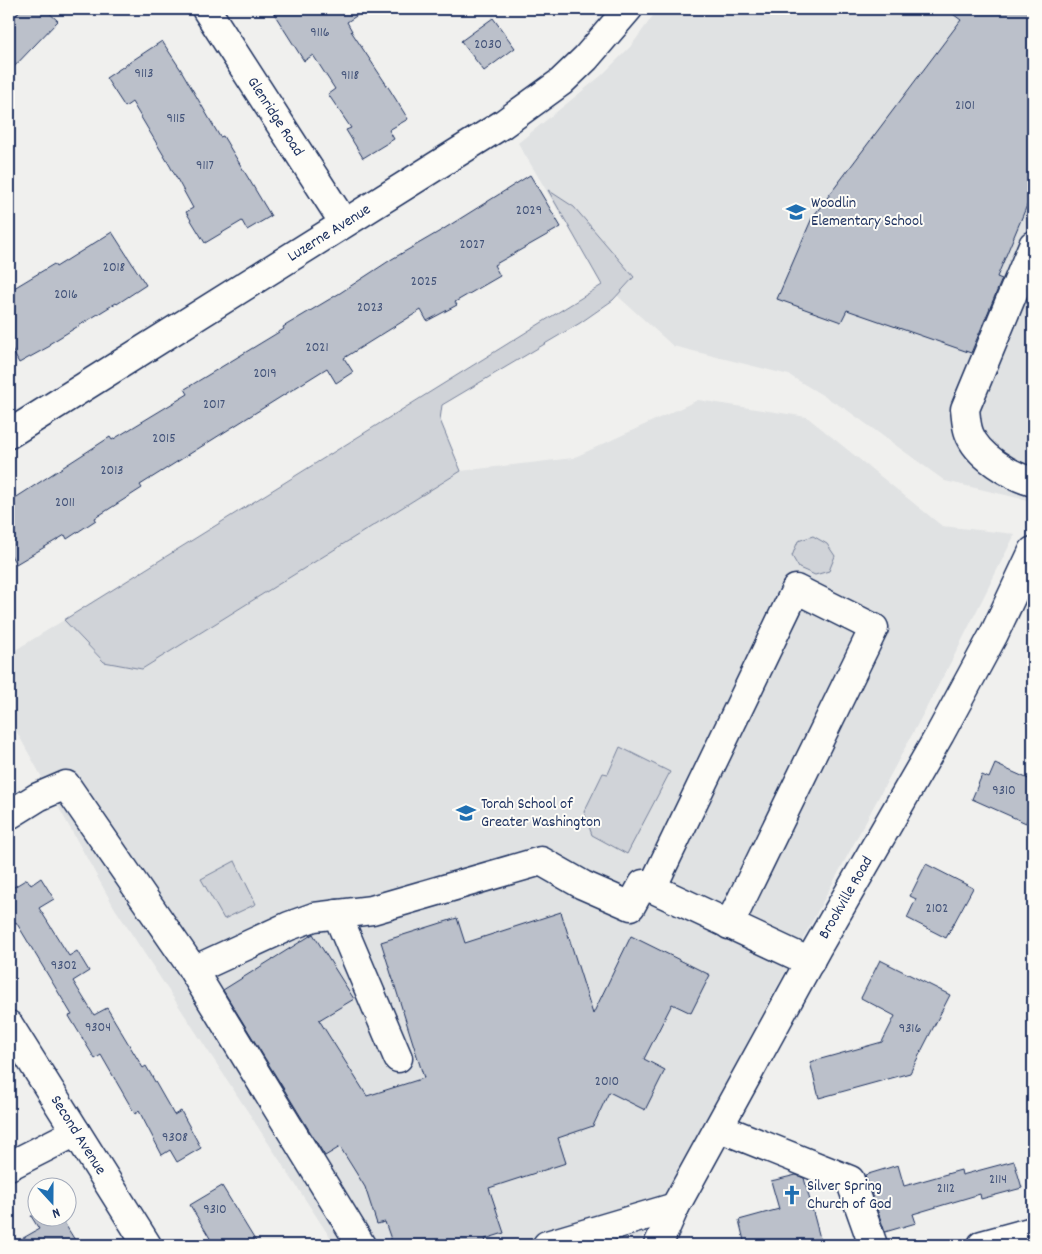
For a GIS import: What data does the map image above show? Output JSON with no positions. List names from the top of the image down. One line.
{"streets":{"street":["Glenridge Road","Luzerne Avenue","Brookville Road","Second Avenue"]},"crossings":[["Glenridge Road","Luzerne Avenue"]],"places":{"school or university":["Woodlin Elementary School","Torah School of Greater Washington"],"church":["Silver Spring Church of God"]},"house_numbers":["9116","2030","9113","9118","2101","9115","9117","2029","2027","2018","2025","2016","2023","2021","2019","2017","2015","2013","2011","9310","2102","9302","9304","9316","2010","9308","2114","2112","9310"],"north":"bottom"}
